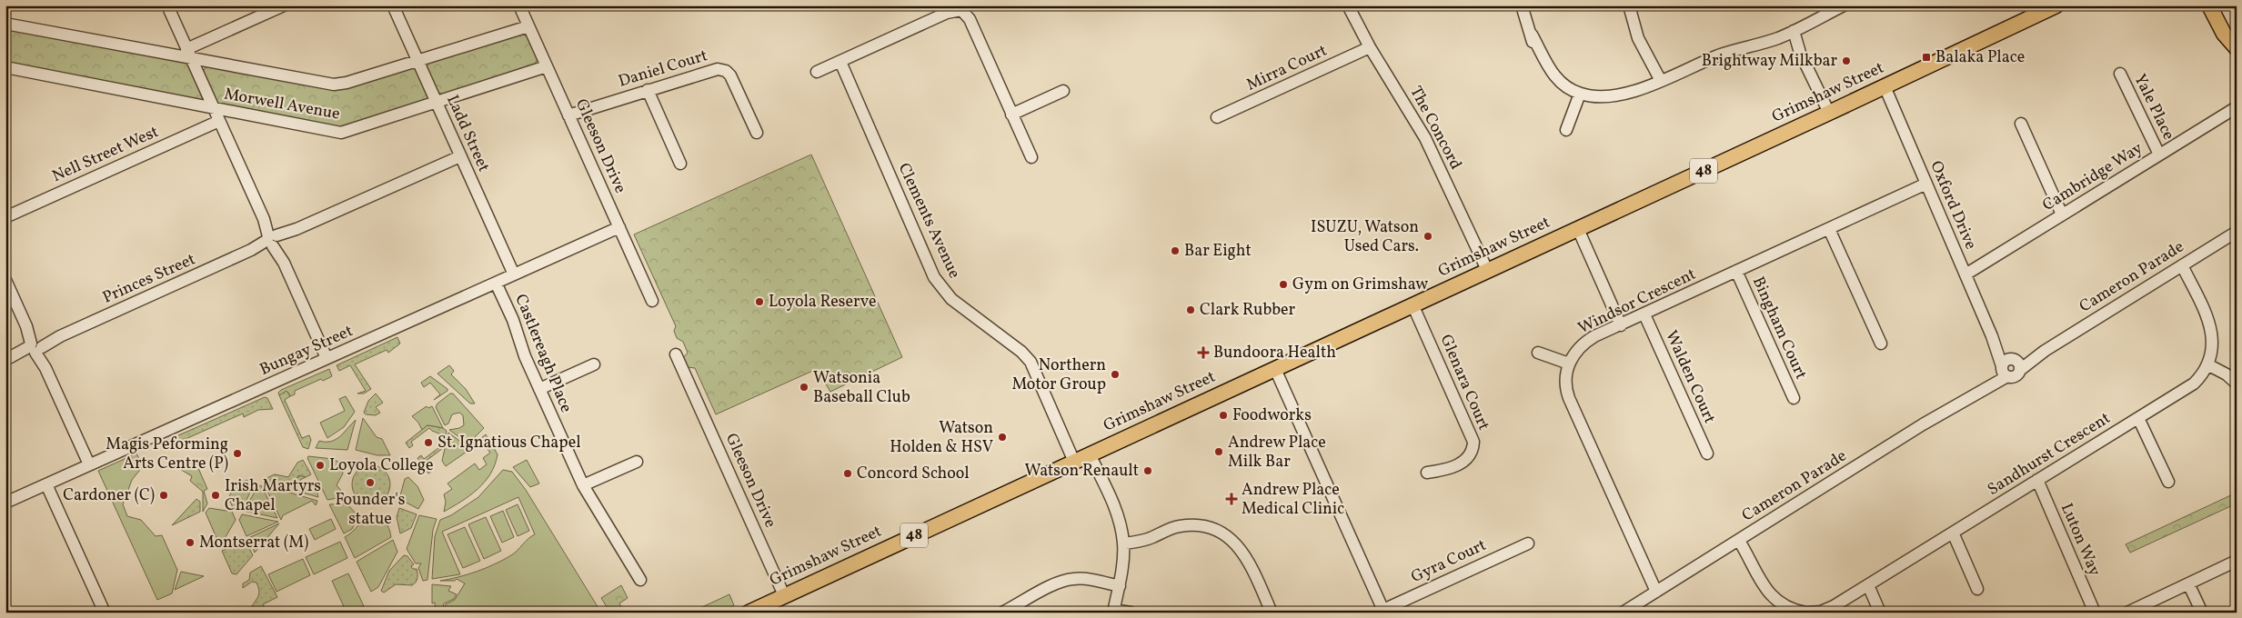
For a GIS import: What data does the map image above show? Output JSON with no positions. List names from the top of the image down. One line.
{"streets":{"main road":["Grimshaw Street","48"],"street":["Mirra Court","Daniel Court","Morwell Avenue","Yale Place","The Concord","Ladd Street","Gleeson Drive","Nell Street West","Cambridge Way","Oxford Drive","Clements Avenue","Cameron Parade","Princes Street","Windsor Crescent","Bingham Court","Bungay Street","Castlereagh Place","Walden Court","Glenara Court","Sandhurst Crescent","Luton Way","Gyra Court"]},"crossings":[["Mirra Court","The Concord"],["Daniel Court","Gleeson Drive"],["Grimshaw Street","The Concord"],["Grimshaw Street","Gleeson Drive"],["Grimshaw Street","Oxford Drive"],["Grimshaw Street","Clements Avenue"],["Grimshaw Street","Glenara Court"],["Morwell Avenue","Ladd Street"],["Morwell Avenue","Gleeson Drive"],["Yale Place","Cambridge Way"],["Ladd Street","Princes Street"],["Ladd Street","Bungay Street"],["Gleeson Drive","Bungay Street"],["Cambridge Way","Oxford Drive"],["Oxford Drive","Cameron Parade"],["Oxford Drive","Windsor Crescent"],["Cameron Parade","Windsor Crescent"],["Cameron Parade","Sandhurst Crescent"],["Windsor Crescent","Bingham Court"],["Windsor Crescent","Walden Court"],["Bungay Street","Castlereagh Place"],["Sandhurst Crescent","Luton Way"]],"places":{"transit":["Balaka Place"],"other":["Brightway Milkbar","ISUZU, Watson Used Cars.","Bar Eight","Gym on Grimshaw","Loyola Reserve","Clark Rubber","Northern Motor Group","Watsonia Baseball Club","Foodworks","Watson Holden & HSV","St. Ignatious Chapel","Andrew Place Milk Bar","Magis Peforming Arts Centre (P)","Loyola College","Watson Renault","Concord School","Founder's statue","Cardoner (C)","Irish Martyrs Chapel","Montserrat (M)"],"health":["Bundoora Health","Andrew Place Medical Clinic"]}}
